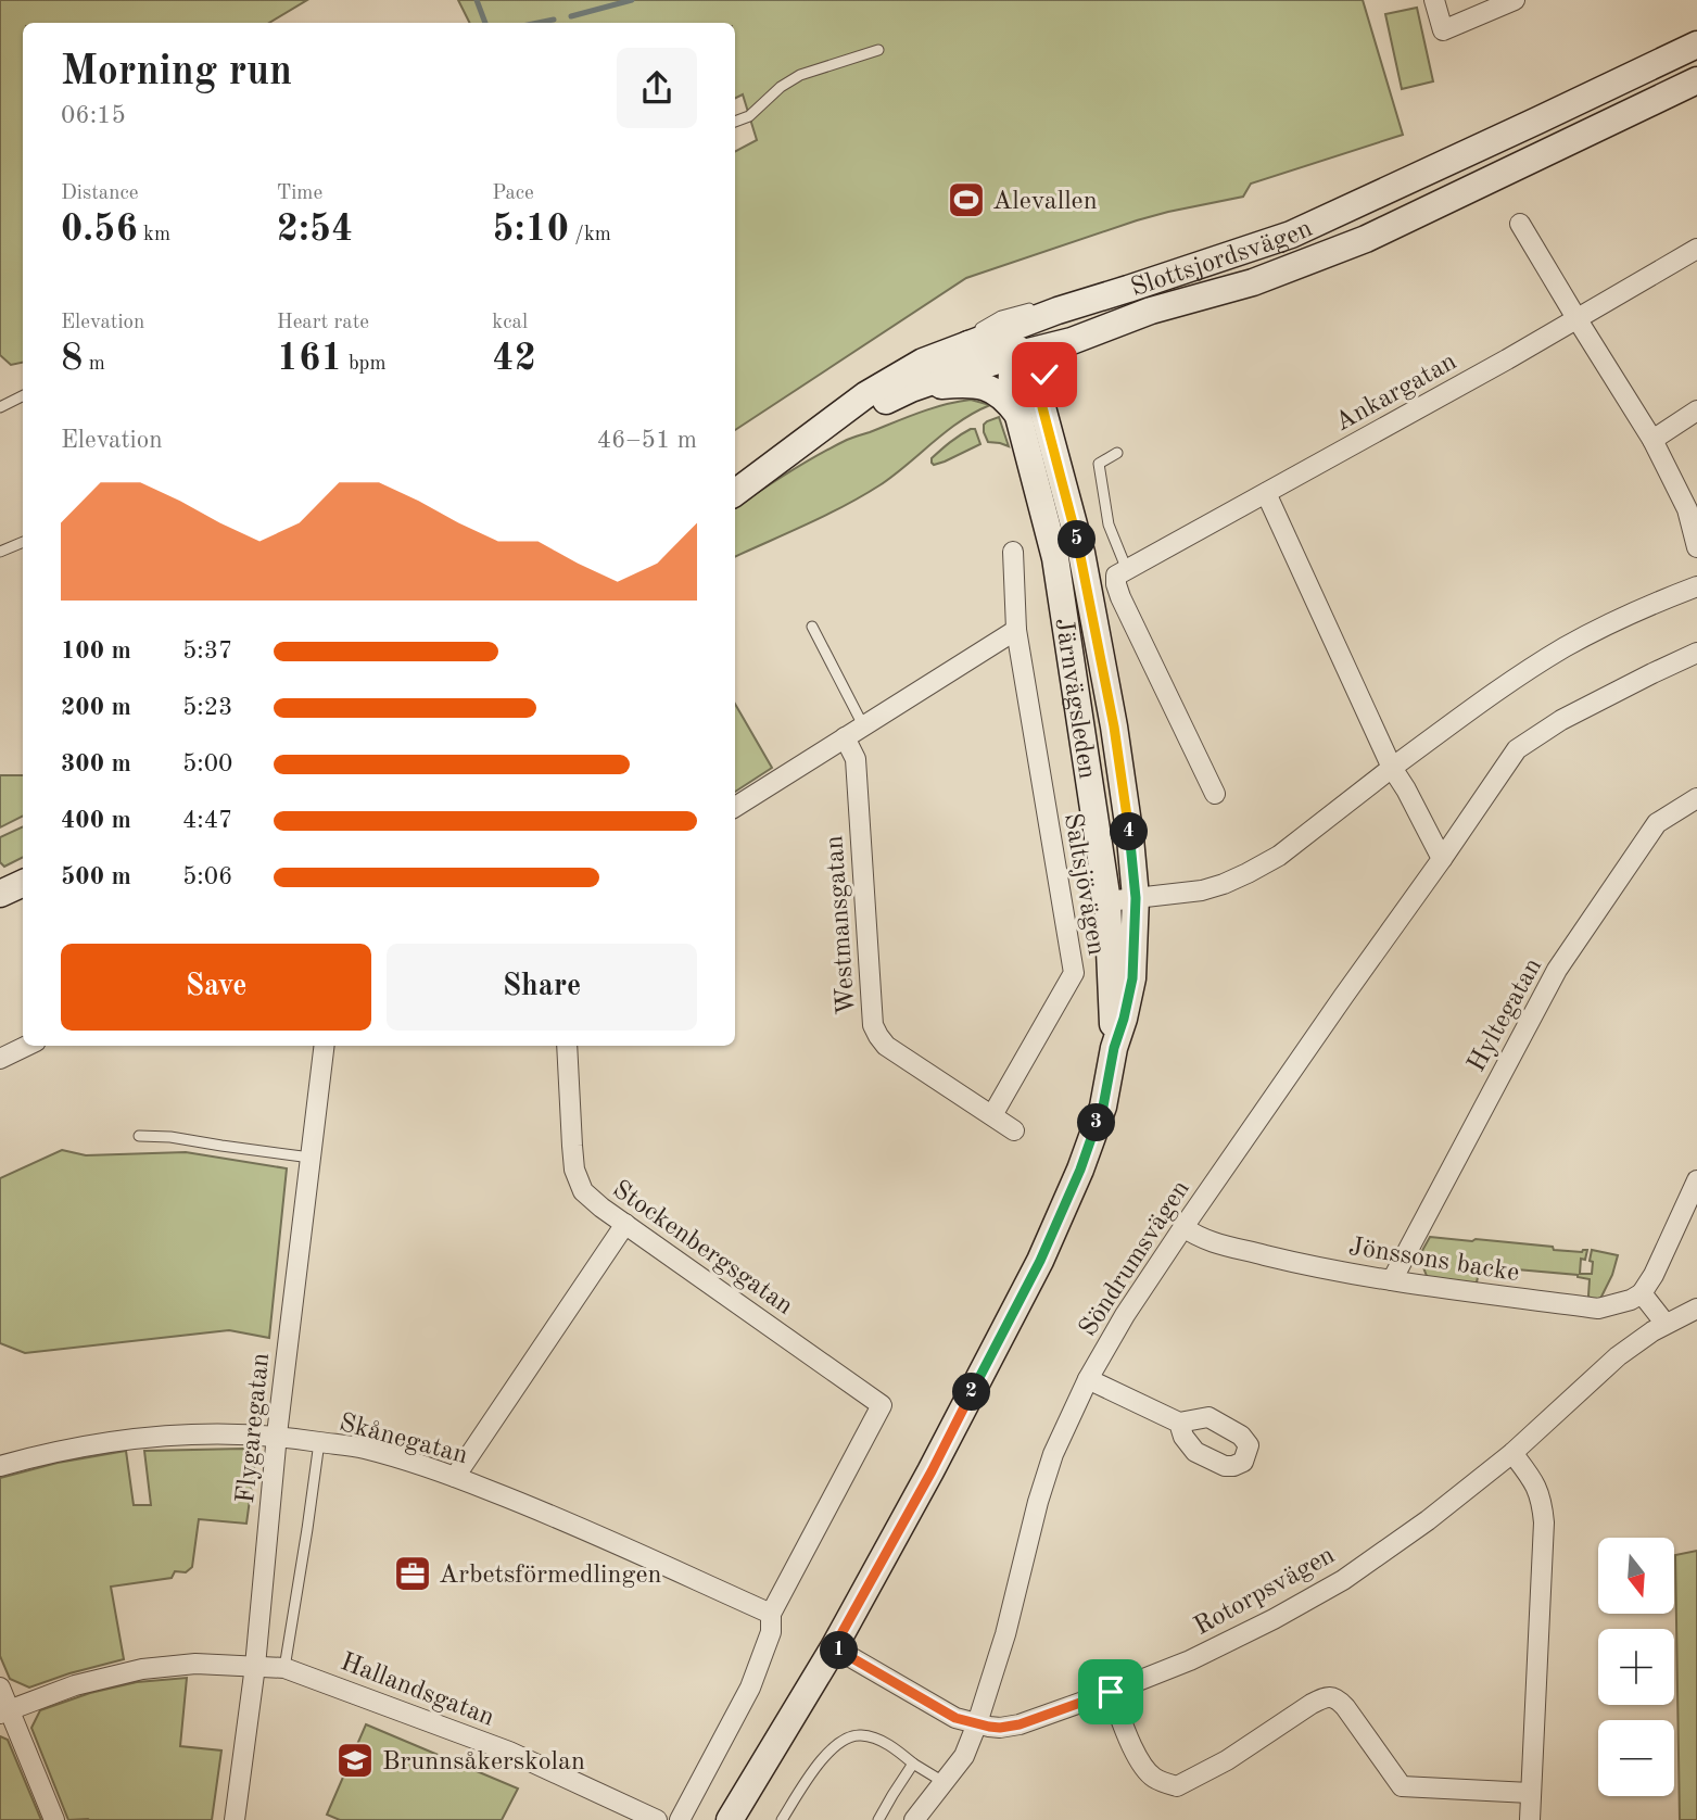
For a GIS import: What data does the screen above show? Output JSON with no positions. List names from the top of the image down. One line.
{"streets":{"main road":["Slottsjordsvägen","Järnvägsleden"],"street":["Ankargatan","Saltsjövägen","Westmansgatan","Hyltegatan","Stockenbergsgatan","Söndrumsvägen","Jönssons backe","Flygaregatan","Skånegatan","Rotorpsvägen","Hallandsgatan"]},"crossings":[["Slottsjordsvägen","Järnvägsleden"],["Järnvägsleden","Rotorpsvägen"],["Saltsjövägen","Westmansgatan"],["Hyltegatan","Jönssons backe"],["Stockenbergsgatan","Skånegatan"],["Söndrumsvägen","Jönssons backe"],["Söndrumsvägen","Rotorpsvägen"],["Flygaregatan","Skånegatan"],["Flygaregatan","Hallandsgatan"]],"places":{"sports":["Alevallen"],"office":["Arbetsförmedlingen"],"school or university":["Brunnsåkerskolan"]},"north":"bottom","page":{"heading":["Morning run","06:15"],"stats":[["Distance","0.56 km"],["Time","2:54"],["Pace","5:10 /km"],["Elevation","8 m"],["Heart rate","161 bpm"],["kcal","42"]],"chart":["Elevation","46–51 m"],"pins":["5","4","3","2","1"],"list":[{"name":"100 m","note":"5:37"},{"name":"200 m","note":"5:23"},{"name":"300 m","note":"5:00"},{"name":"400 m","note":"4:47"},{"name":"500 m","note":"5:06"}],"buttons":["Save","Share"],"map_buttons":["+","−"]}}
